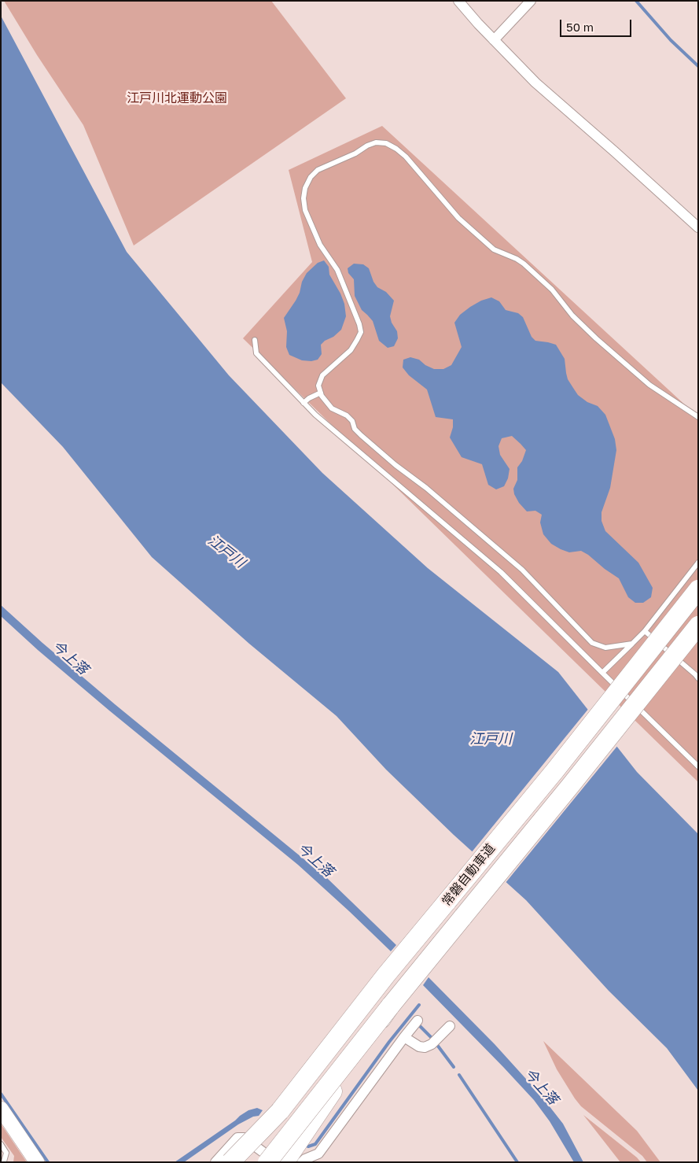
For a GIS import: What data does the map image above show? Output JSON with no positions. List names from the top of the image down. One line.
{"streets":{"highway":["常磐自動車道"]},"water":["江戸川","今上落"],"parks":["江戸川北運動公園"],"scale_bar":"50 m"}
